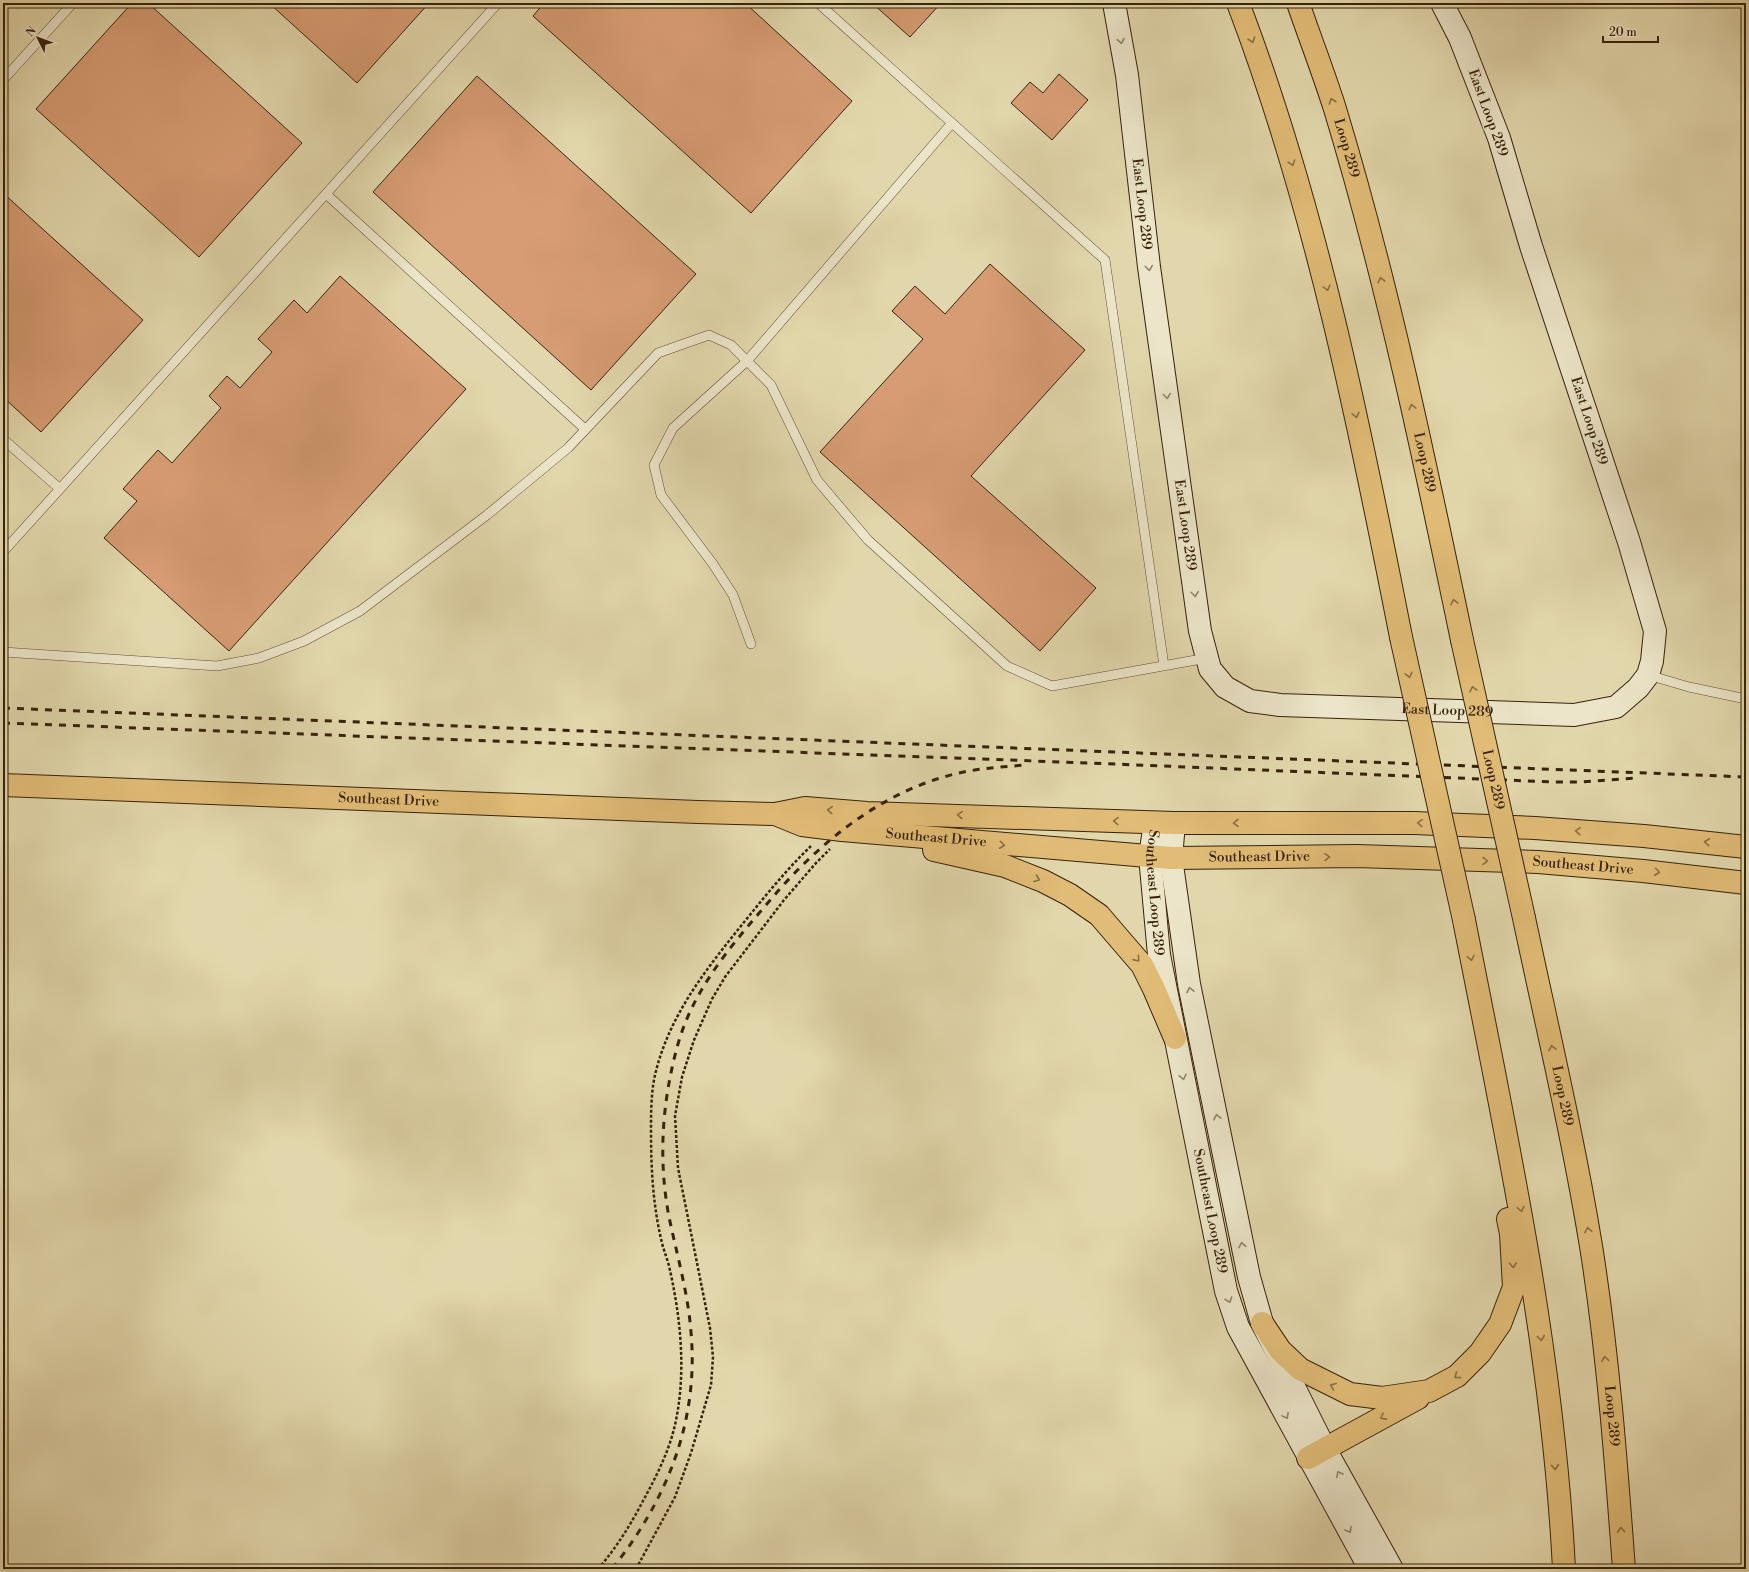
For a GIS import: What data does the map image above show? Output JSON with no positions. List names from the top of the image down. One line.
{"streets":{"main road":["East Loop 289","Loop 289","Southeast Drive","Southeast Loop 289"]},"crossings":[["Southeast Drive","Southeast Loop 289"]],"scale_bar":"20 m","north":"top left"}
